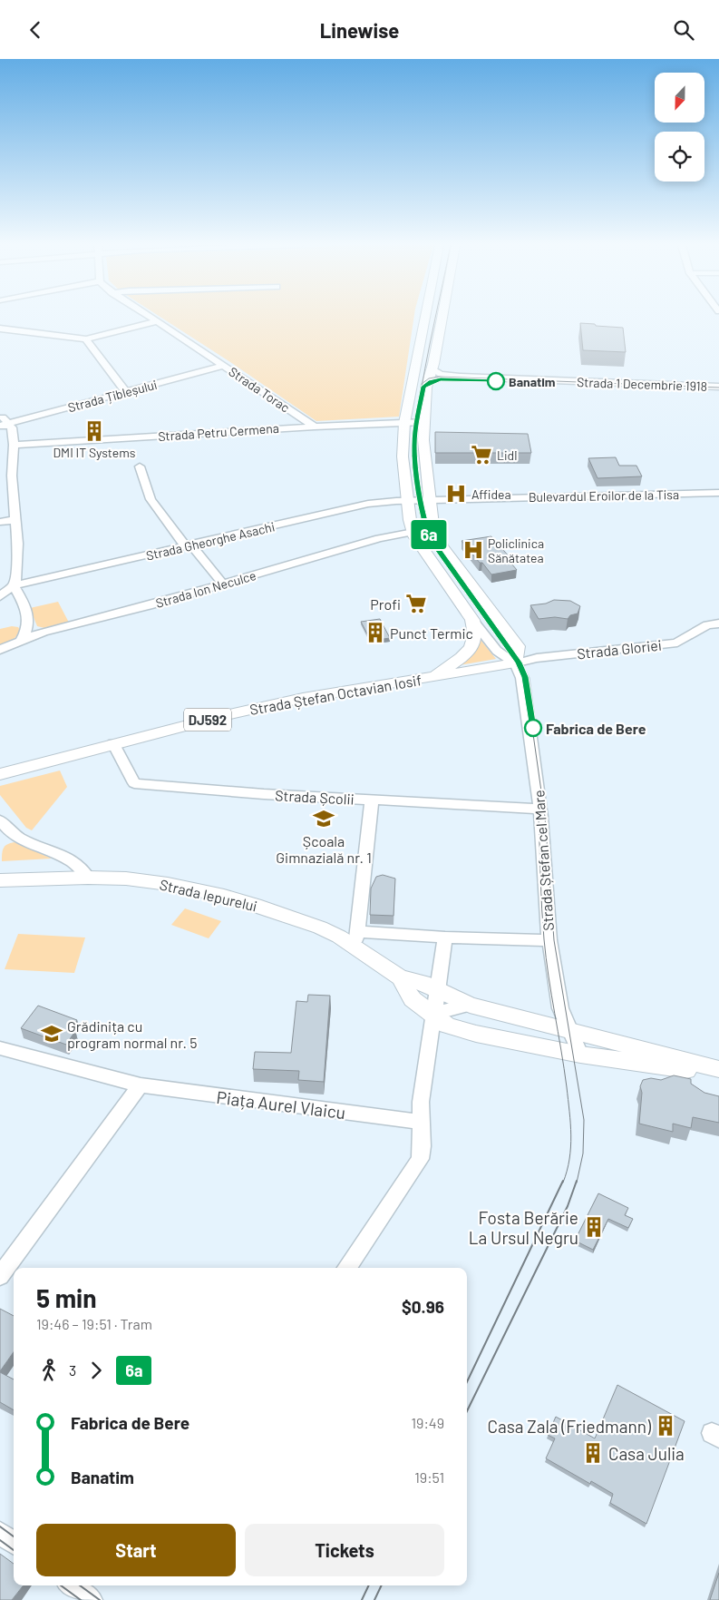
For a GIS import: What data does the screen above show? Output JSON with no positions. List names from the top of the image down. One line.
{"streets":{"main road":["Strada Ștefan Octavian Iosif","DJ592","Strada Ștefan cel Mare","Strada Iepurelui"],"street":["Strada 1 Decembrie 1918","Strada Torac","Strada Țibleșului","Strada Petru Cermena","Bulevardul Eroilor de la Tisa","Strada Gheorghe Asachi","Strada Ion Neculce","Strada Gloriei","Strada Școlii","Piața Aurel Vlaicu"]},"crossings":[["Strada 1 Decembrie 1918","Strada Ștefan cel Mare"],["Strada Torac","Strada Țibleșului"],["Strada Torac","Strada Petru Cermena"],["Strada Petru Cermena","Strada Ștefan cel Mare"],["Bulevardul Eroilor de la Tisa","Strada Gheorghe Asachi"],["Bulevardul Eroilor de la Tisa","Strada Ștefan cel Mare"],["Strada Gloriei","Strada Ștefan Octavian Iosif"],["Strada Gloriei","Strada Ștefan cel Mare"],["Strada Ștefan Octavian Iosif","Strada Școlii"],["Strada Ștefan Octavian Iosif","Strada Ștefan cel Mare"],["Strada Școlii","Strada Ștefan cel Mare"],["Strada Ștefan cel Mare","Strada Iepurelui"]],"places":{"other":["Banatim","Fabrica de Bere"],"building":["DMI IT Systems","Punct Termic","Fosta Berărie La Ursul Negru","Casa Zala (Friedmann)","Casa Julia"],"supermarket":["Lidl","Profi"],"hospital":["Affidea","Policlinica Sănătatea"],"school or university":["Școala Gimnazială nr. 1","Grădinița cu program normal nr. 5"]},"lines":["tram line 6a"],"north":"bottom","page":{"header":"Linewise","on_map":"6a","heading":["5 min","19:46 – 19:51 · Tram","$0.96"],"legs":["3","6a"],"list":[{"name":"Fabrica de Bere","value":"19:49"},{"name":"Banatim","value":"19:51"}],"buttons":["Start","Tickets"]}}
